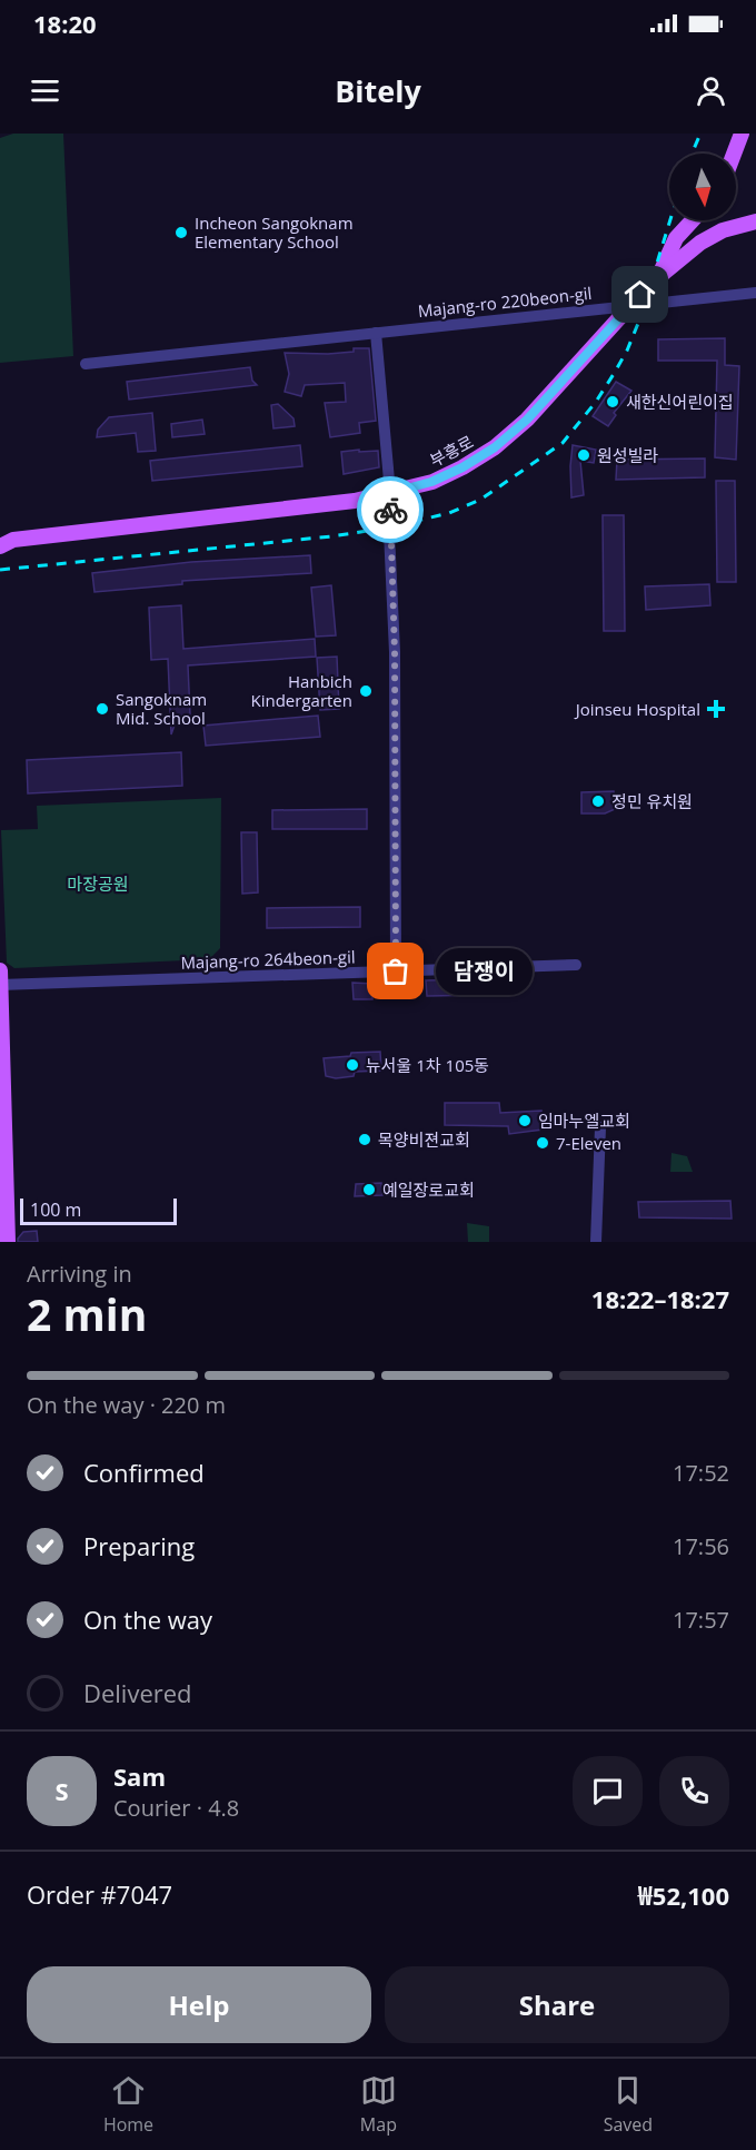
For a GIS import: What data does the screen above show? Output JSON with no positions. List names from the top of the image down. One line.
{"streets":{"main road":["부흥로"],"street":["Majang-ro 220beon-gil","Majang-ro 264beon-gil"]},"crossings":[["Majang-ro 220beon-gil","부흥로"]],"parks":["마장공원"],"places":{"other":["Incheon Sangoknam Elementary School","새한신어린이집","원성빌라","Hanbich Kindergarten","Sangoknam Mid. School","정민 유치원","담쟁이","뉴서울 1차 105동","임마누엘교회","목양비젼교회","7-Eleven","예일장로교회"],"health":["Joinseu Hospital"]},"scale_bar":"100 m","north":"bottom","page":{"status":"18:20","header":"Bitely","bubble":"담쟁이","scale":"100 m","heading":["2 min","Arriving in","18:22–18:27"],"panel":["Sam","Courier · 4.8","Order #7047","₩52,100"],"bar":"On the way · 220 m","list":[["Confirmed","17:52"],["Preparing","17:56"],["On the way","17:57"],"Delivered"],"round":"S","buttons":["Help","Share"],"tabs":["Home","Map","Saved"]}}
